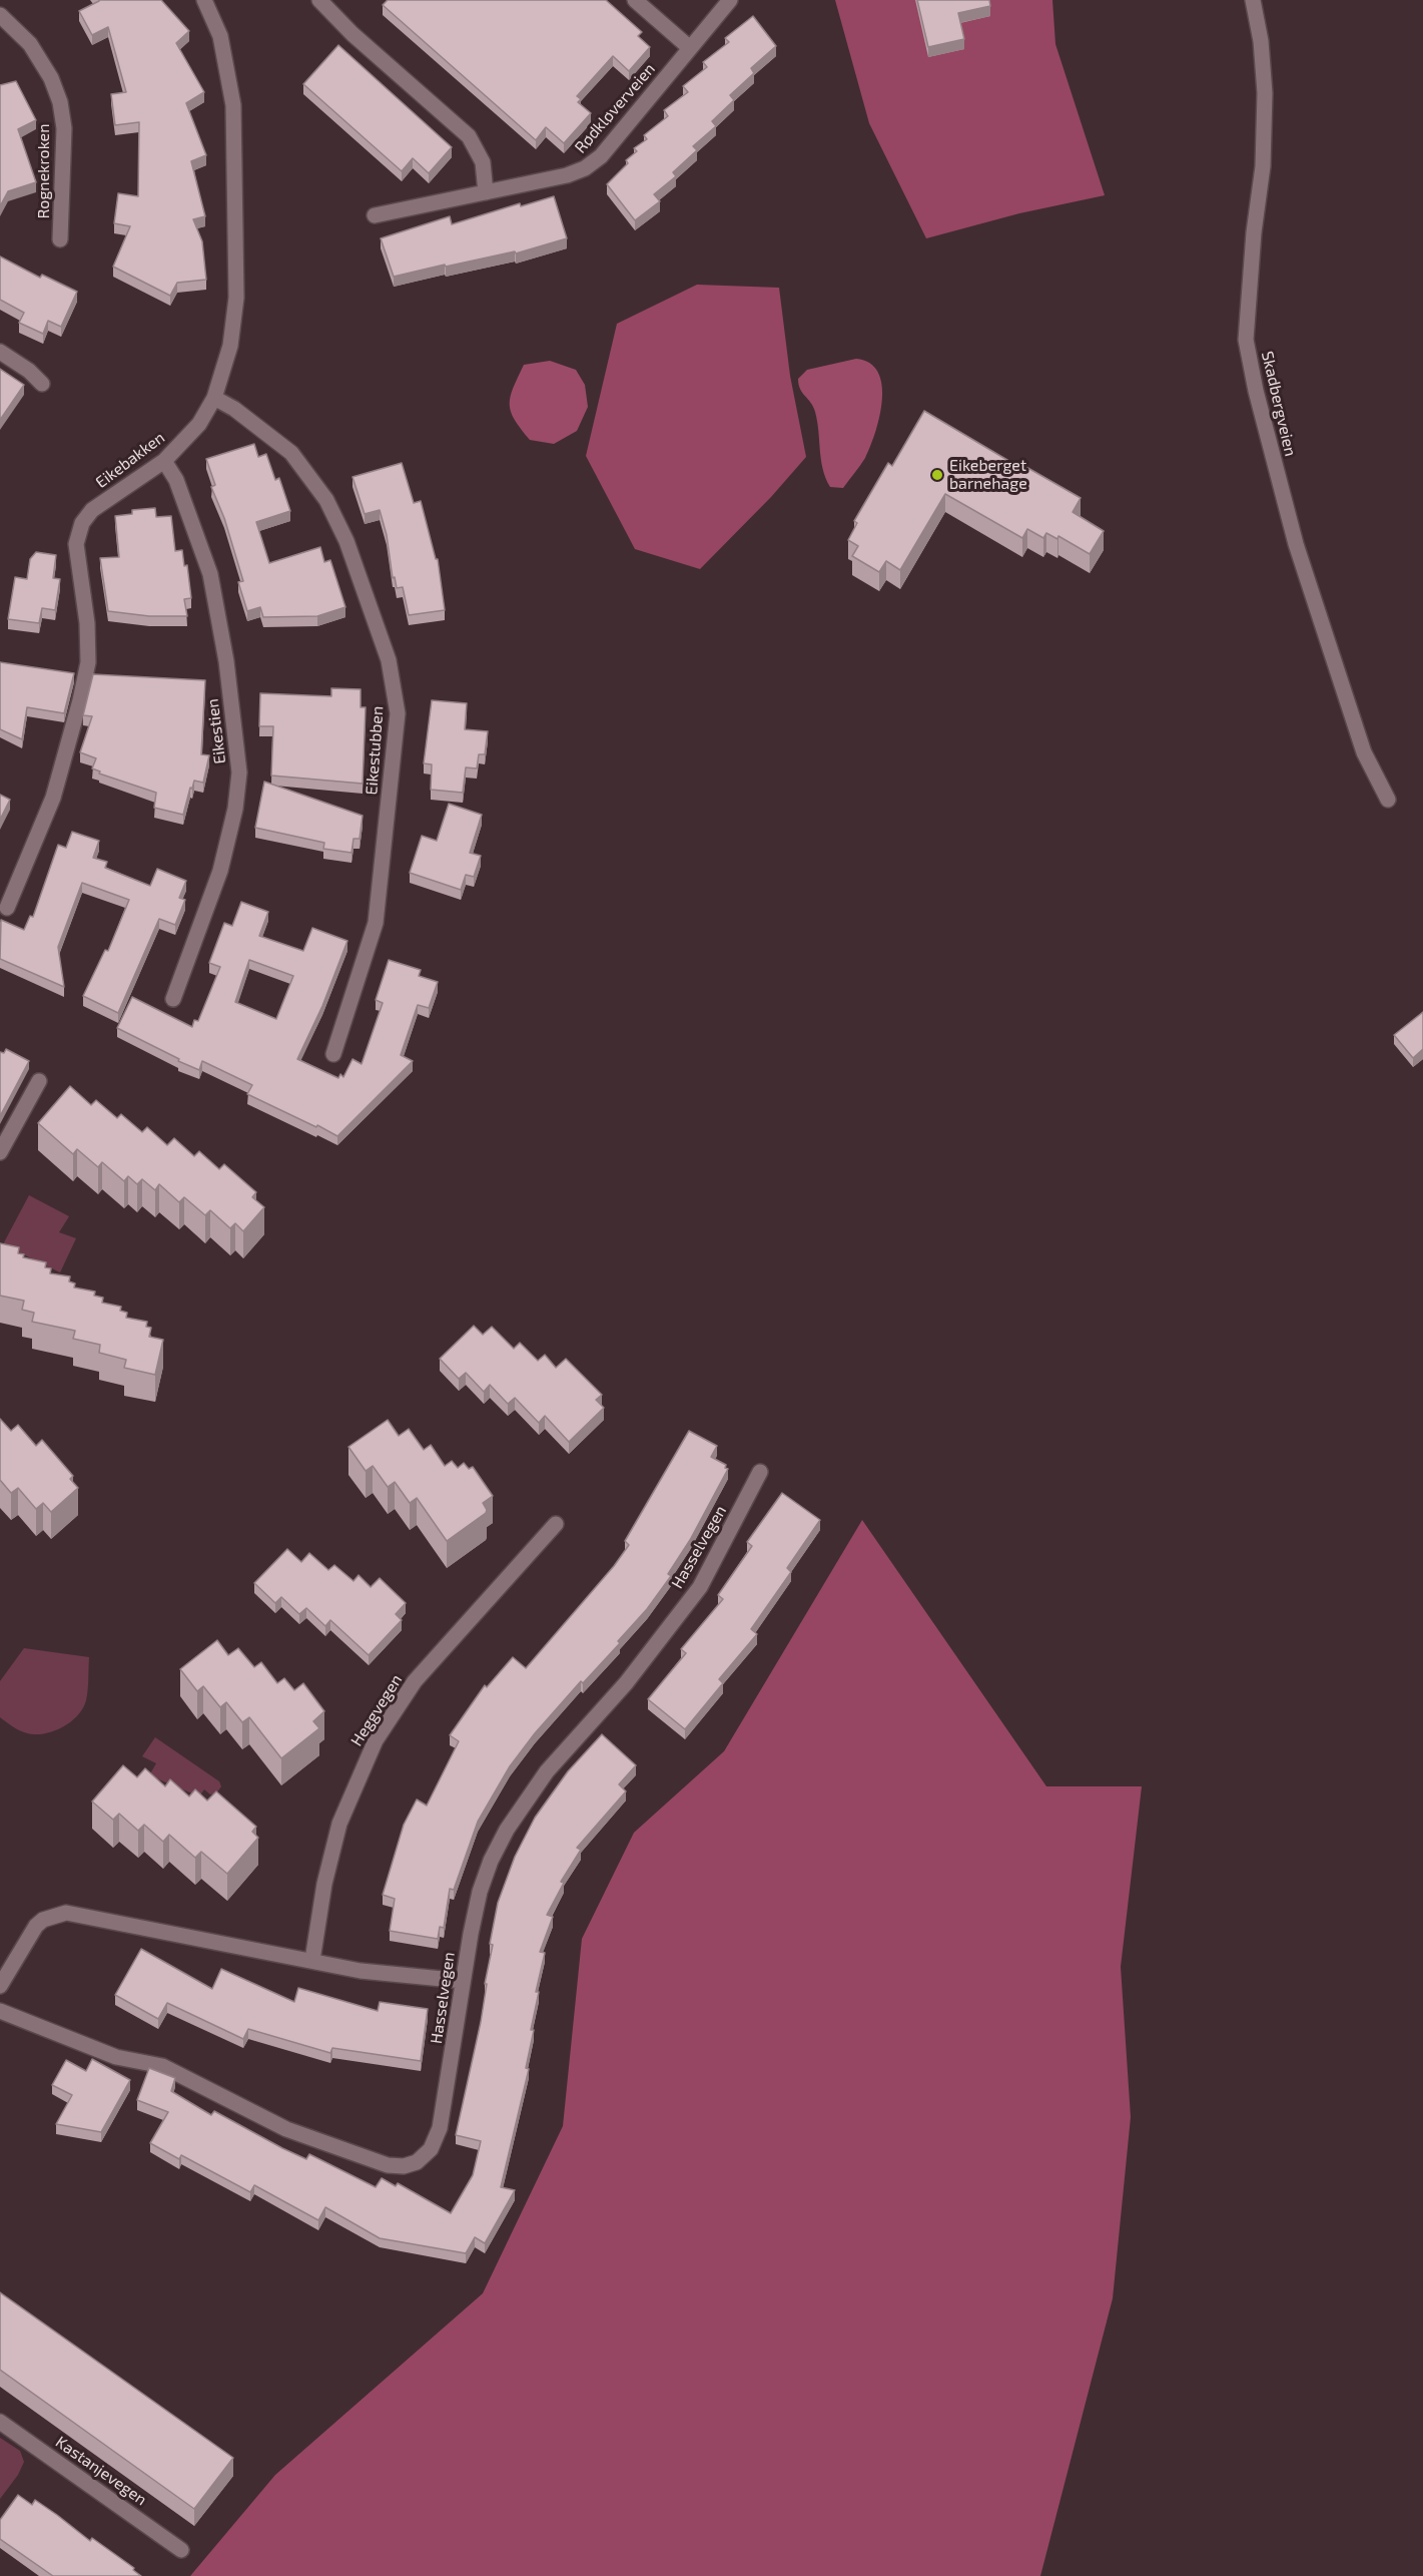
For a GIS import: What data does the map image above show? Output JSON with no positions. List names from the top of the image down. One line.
{"streets":{"street":["Rødkløverveien","Rognekroken","Skadbergveien","Eikebakken","Eikestien","Eikestubben","Hasselvegen","Heggvegen","Kastanjevegen"]},"crossings":[["Eikebakken","Eikestien"],["Eikebakken","Eikestubben"]],"places":["Eikeberget barnehage"]}
